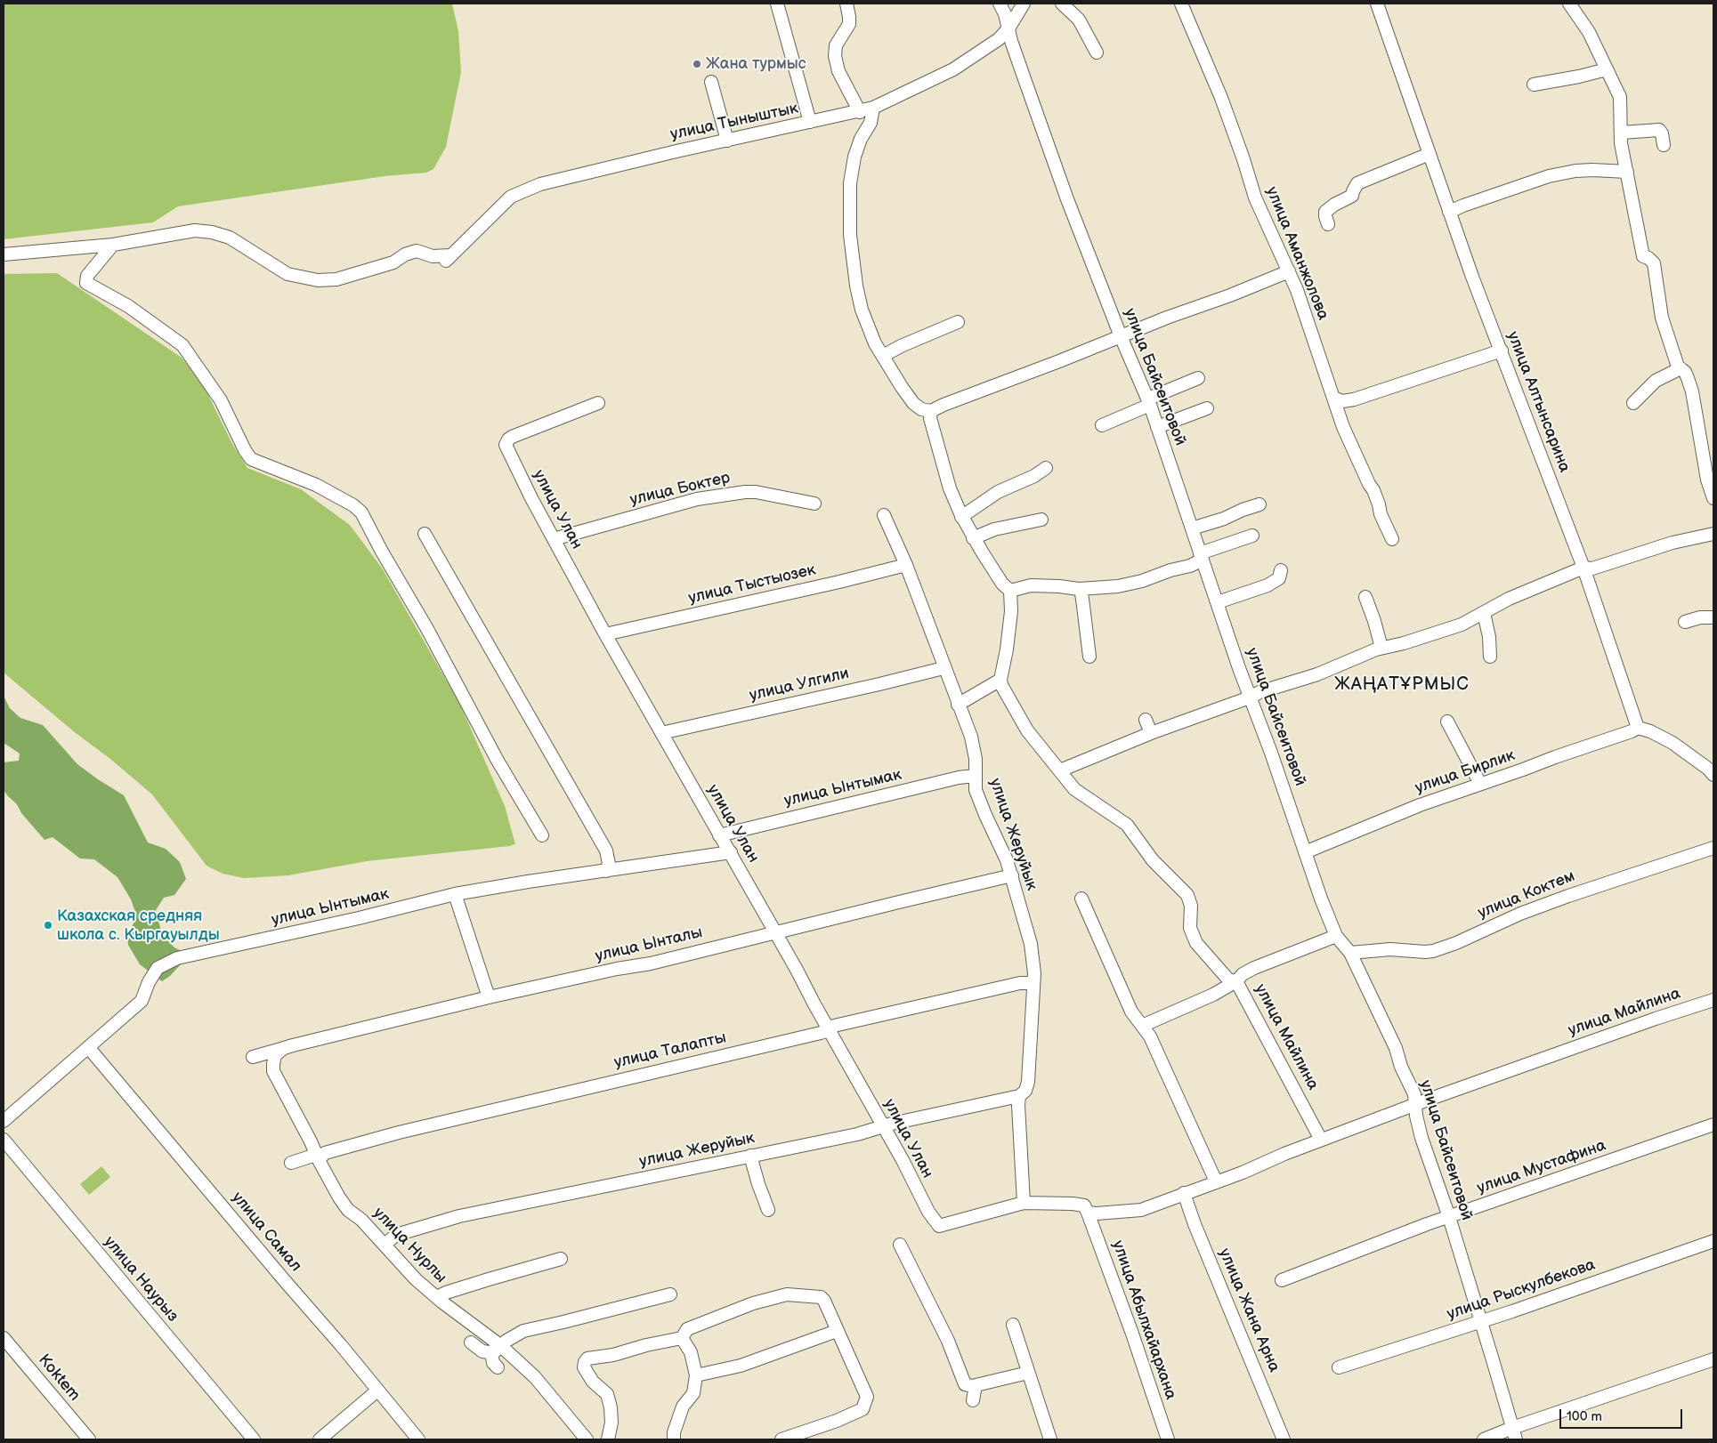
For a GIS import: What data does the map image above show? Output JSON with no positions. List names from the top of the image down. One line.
{"streets":{"street":["улица Тыныштык","улица Аманжолова","улица Байсеитовой","улица Алтынсарина","улица Боктер","улица Улан","улица Тыстыозек","улица Улгили","улица Бирлик","улица Ынтымак","улица Жеруйык","улица Коктем","улица Ынталы","улица Майлина","улица Талапты","улица Мустафина","улица Самал","улица Нурлы","улица Наурыз","улица Рыскулбекова","улица Жана Арна","улица Абылхайархана","Koktem"]},"crossings":[["улица Тыныштык","улица Байсеитовой"],["улица Байсеитовой","улица Бирлик"],["улица Байсеитовой","улица Коктем"],["улица Байсеитовой","улица Майлина"],["улица Байсеитовой","улица Мустафина"],["улица Байсеитовой","улица Рыскулбекова"],["улица Алтынсарина","улица Бирлик"],["улица Боктер","улица Улан"],["улица Улан","улица Тыстыозек"],["улица Улан","улица Улгили"],["улица Улан","улица Ынтымак"],["улица Улан","улица Жеруйык"],["улица Улан","улица Ынталы"],["улица Улан","улица Майлина"],["улица Улан","улица Талапты"],["улица Тыстыозек","улица Жеруйык"],["улица Улгили","улица Жеруйык"],["улица Ынтымак","улица Жеруйык"],["улица Ынтымак","улица Самал"],["улица Жеруйык","улица Ынталы"],["улица Жеруйык","улица Майлина"],["улица Жеруйык","улица Талапты"],["улица Жеруйык","улица Нурлы"],["улица Ынталы","улица Нурлы"],["улица Майлина","улица Жана Арна"],["улица Майлина","улица Абылхайархана"],["улица Талапты","улица Нурлы"]],"districts":["ЖАҢАТҰРМЫС"],"places":["Жана турмыс","Казахская средняя школа с. Кыргауылды"],"scale_bar":"100 m"}
